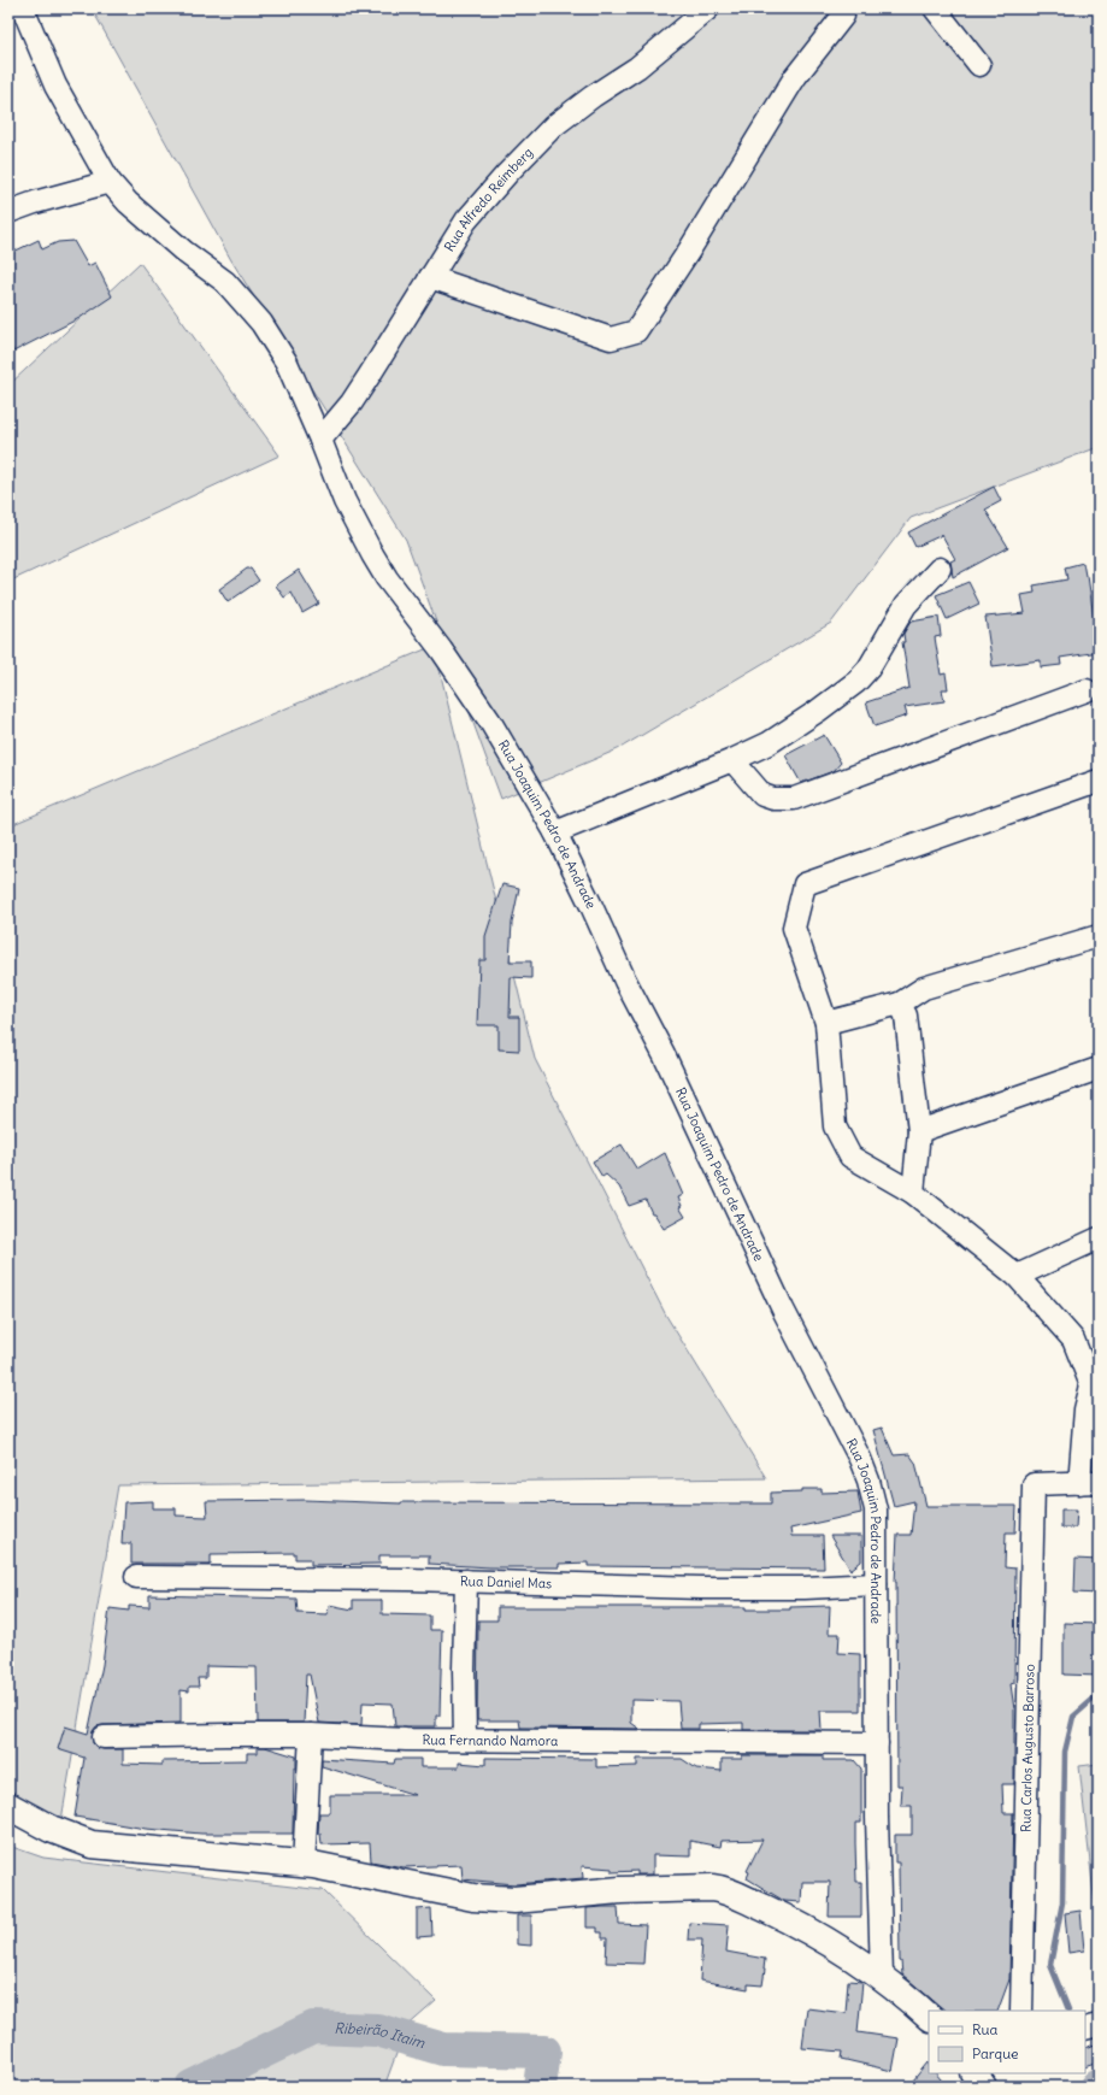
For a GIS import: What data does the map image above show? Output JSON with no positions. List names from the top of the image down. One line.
{"streets":{"street":["Rua Alfredo Reimberg","Rua Joaquim Pedro de Andrade","Rua Daniel Mas","Rua Fernando Namora","Rua Carlos Augusto Barroso"]},"crossings":[["Rua Alfredo Reimberg","Rua Joaquim Pedro de Andrade"],["Rua Joaquim Pedro de Andrade","Rua Daniel Mas"],["Rua Joaquim Pedro de Andrade","Rua Fernando Namora"]],"water":["Ribeirão Itaim"],"legend":["Rua","Parque"]}
